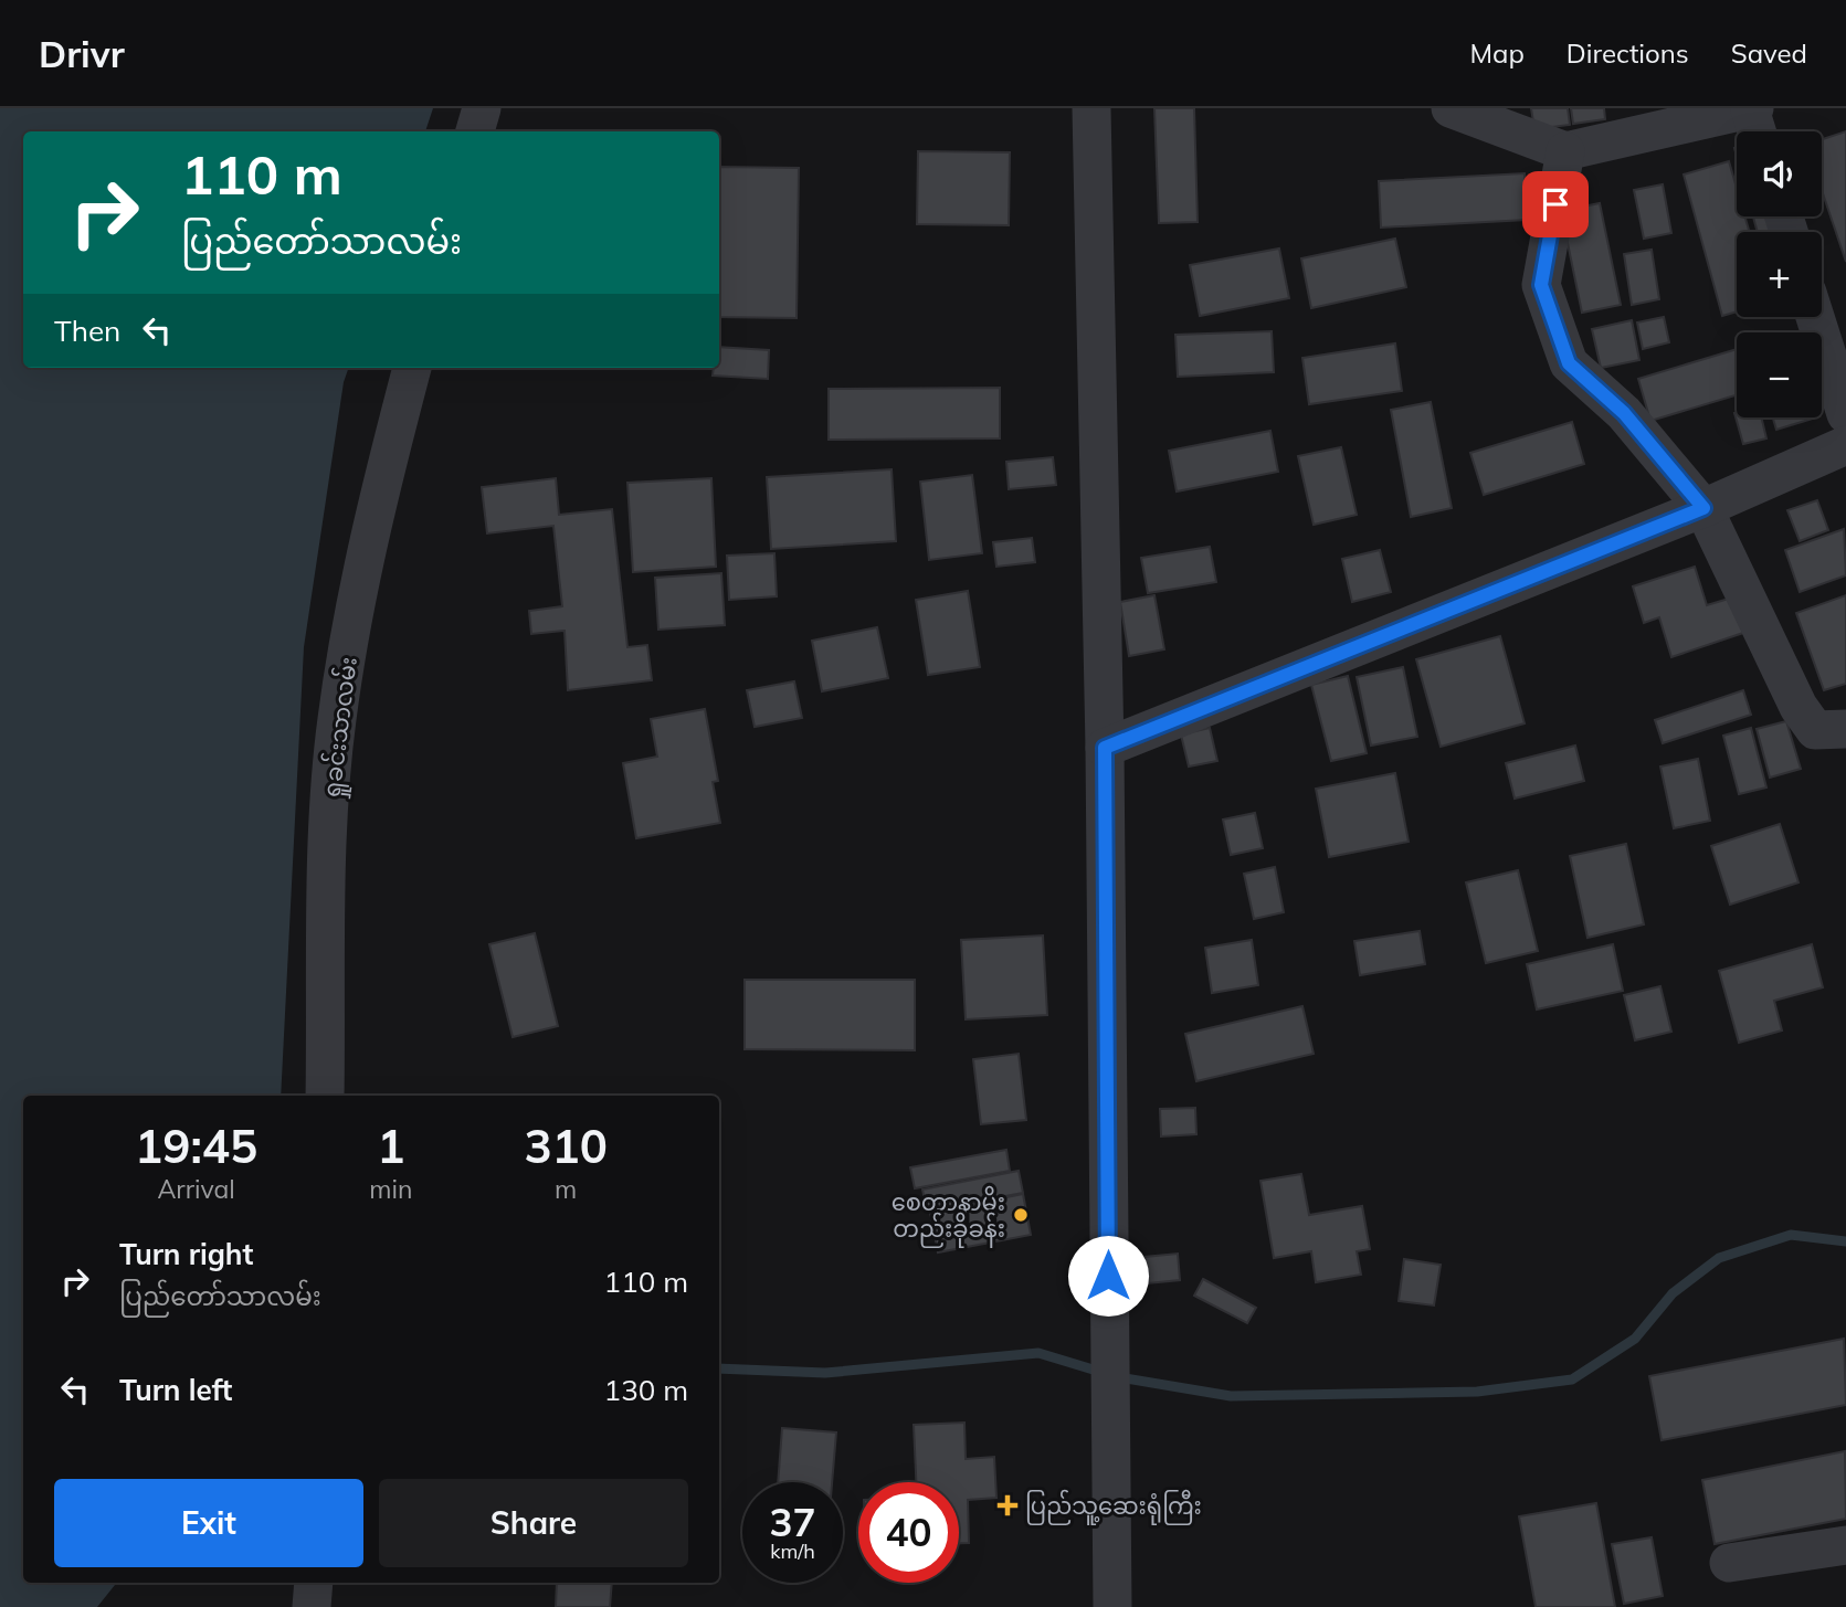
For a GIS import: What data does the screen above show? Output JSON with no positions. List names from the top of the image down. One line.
{"streets":{"street":["ရှုခင်းသာလမ်း"]},"places":{"other":["စေတာနာမိုး တည်းခိုခန်း"],"health":["ပြည်သူ့ဆေးရုံကြီး"]},"page":{"header":"Drivr","nav":["Map","Directions","Saved"],"map_buttons":["+","−"],"turn":["110 m","ပြည်တော်သာလမ်း"],"then":"Then","eta":["19:45","Arrival","1","min","310","m"],"list":[{"name":"Turn right","note":"ပြည်တော်သာလမ်း","value":"110 m"},{"name":"Turn left","value":"130 m"}],"buttons":["Exit","Share"],"speed":"37 km/h","limit":"40"}}
